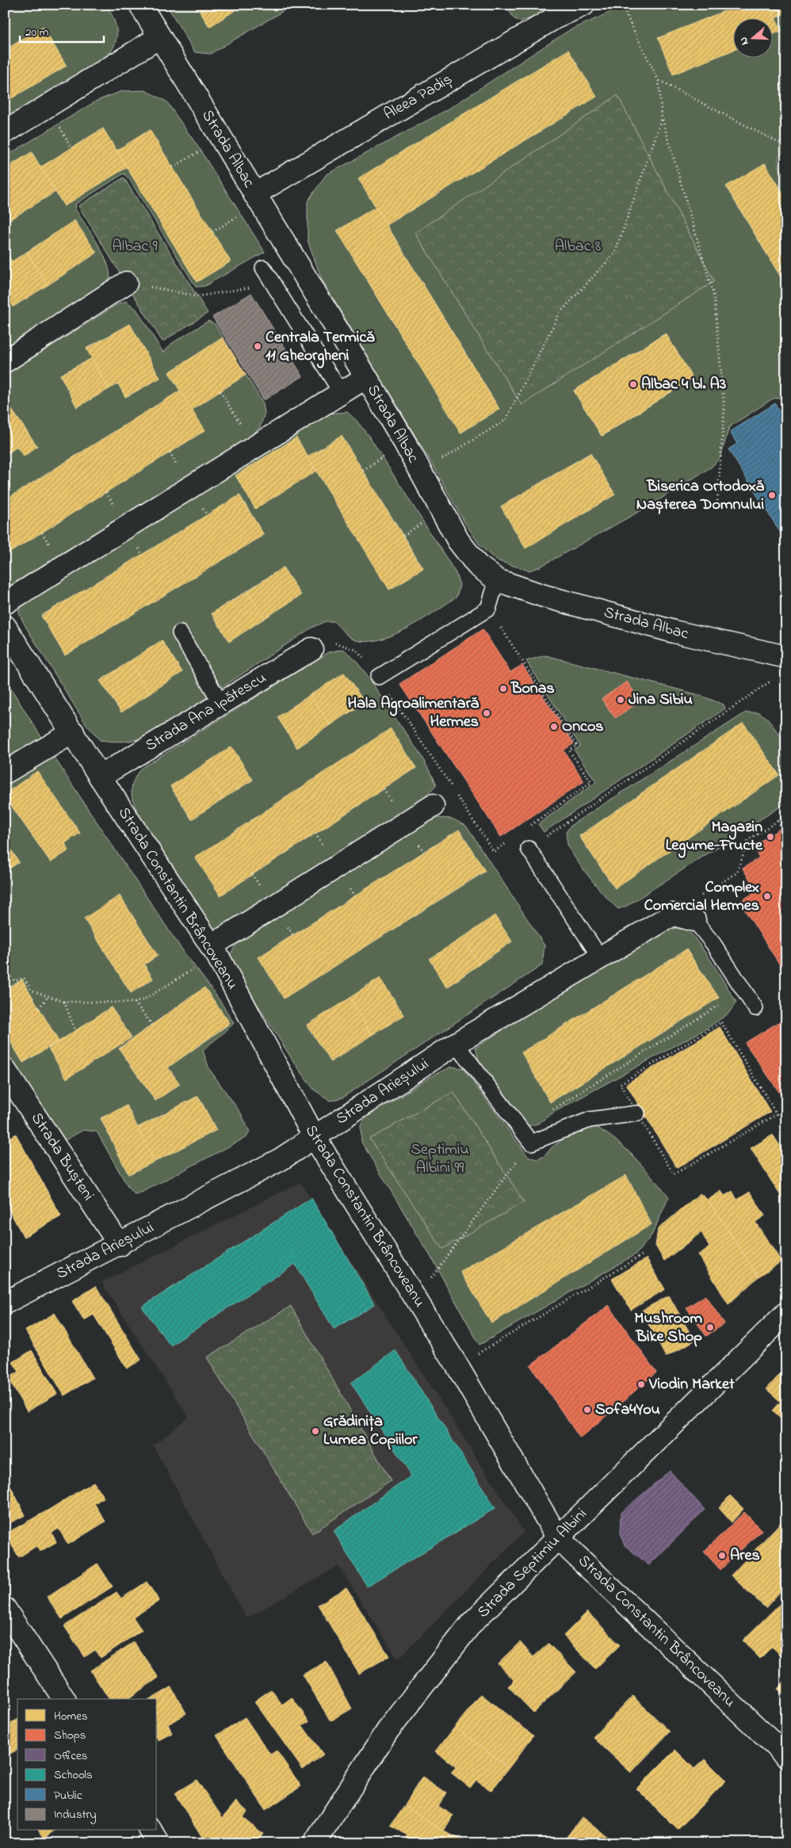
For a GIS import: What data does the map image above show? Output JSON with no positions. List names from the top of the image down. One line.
{"streets":{"street":["Aleea Padiș","Strada Albac","Strada Ana Ipătescu","Strada Constantin Brâncoveanu","Strada Arieșului","Strada Bușteni","Strada Septimiu Albini"]},"crossings":[["Aleea Padiș","Strada Albac"],["Strada Ana Ipătescu","Strada Constantin Brâncoveanu"],["Strada Constantin Brâncoveanu","Strada Arieșului"],["Strada Constantin Brâncoveanu","Strada Septimiu Albini"],["Strada Arieșului","Strada Bușteni"]],"parks":["Albac 9","Albac 8","Septimiu Albini 99"],"places":["Centrala Termică 11 Gheorgheni","Albac 4 bl. A3","Biserica Ortodoxă Nașterea Domnului","Bonas","Jina Sibiu","Hala Agroalimentară Hermes","Oncos","Magazin Legume-Fructe","Complex Comercial Hermes","Mushroom Bike Shop","Viodin Market","Sofa4You","Grădinița Lumea Copiilor","Ares"],"legend":["Homes","Shops","Offices","Schools","Public","Industry"],"scale_bar":"20 m","north":"left"}
